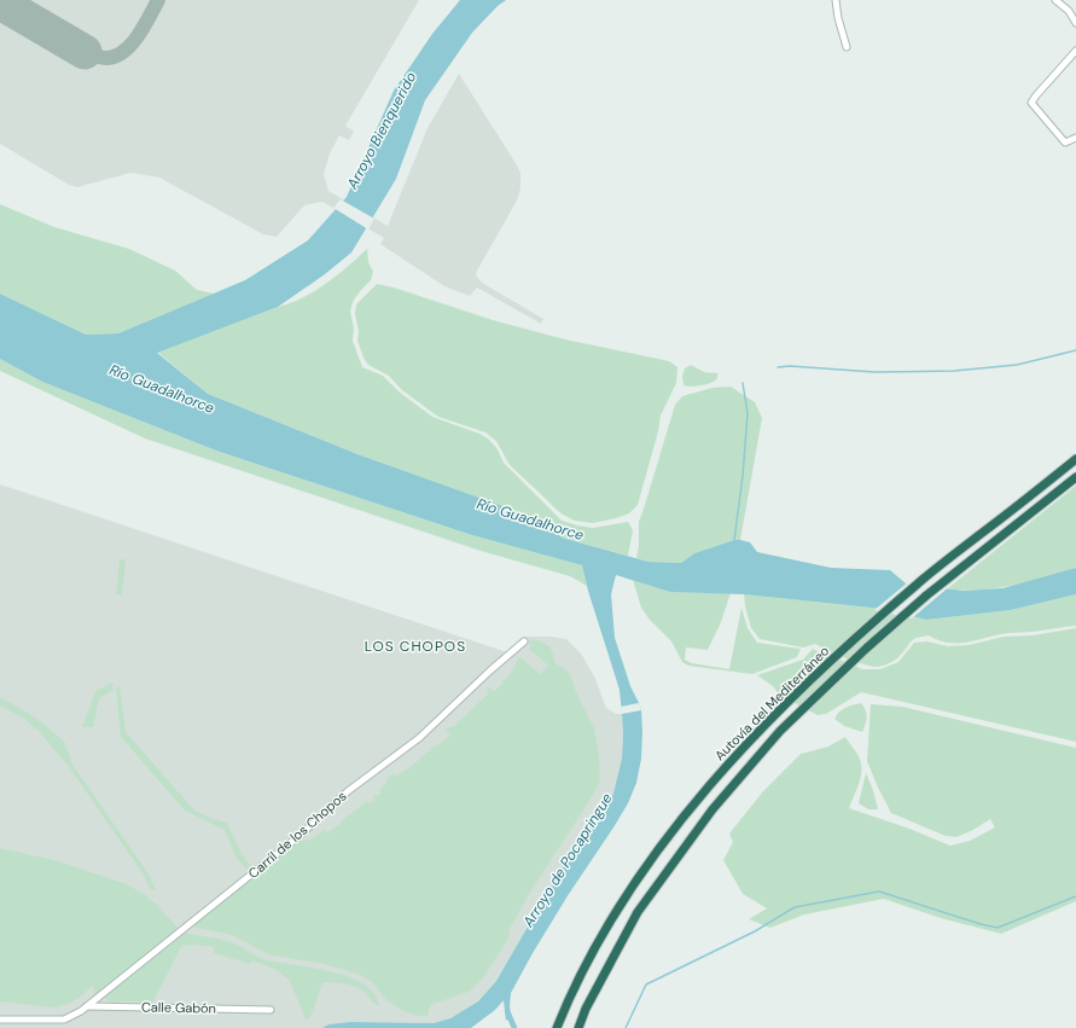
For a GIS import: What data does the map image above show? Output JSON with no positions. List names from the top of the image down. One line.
{"streets":{"highway":["Autovía del Mediterráneo"],"street":["Carril de los Chopos","Calle Gabón"]},"crossings":[["Carril de los Chopos","Calle Gabón"]],"districts":["LOS CHOPOS"],"water":["Arroyo Bienquerido","Río Guadalhorce","Arroyo de Pocapringue"]}
